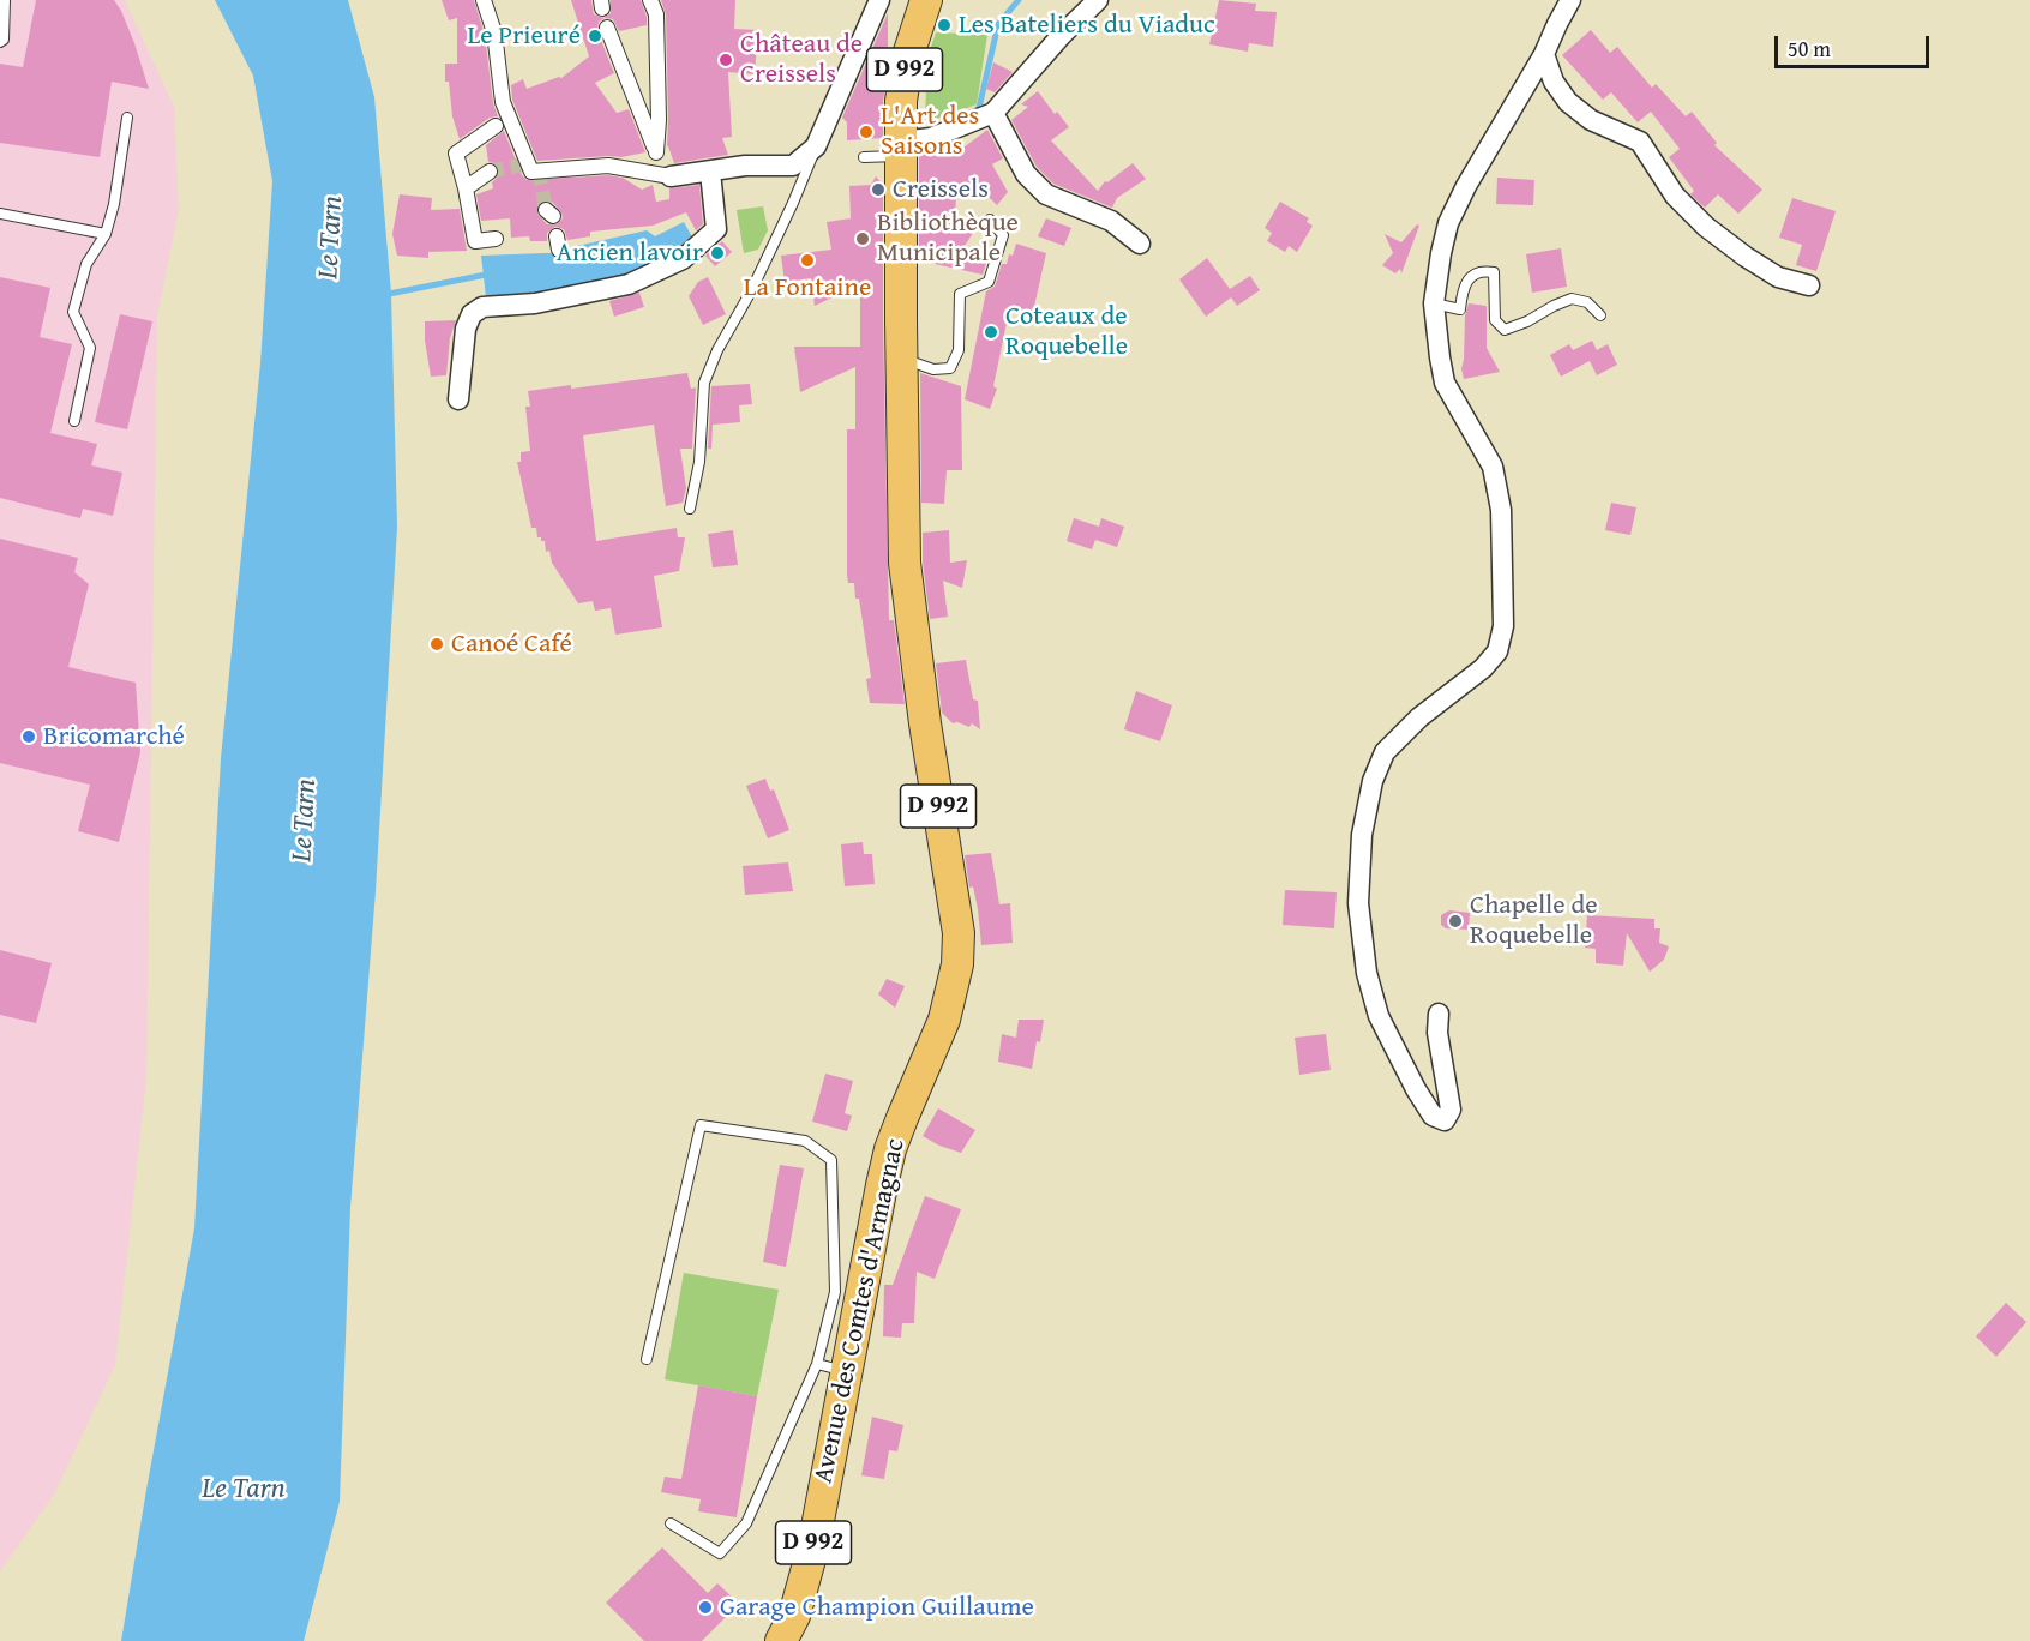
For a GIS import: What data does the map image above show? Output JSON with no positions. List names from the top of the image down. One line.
{"streets":{"main road":["D 992","Avenue des Comtes d'Armagnac"]},"water":["Le Tarn"],"places":["Les Bateliers du Viaduc","Le Prieuré","Château de Creissels","L'Art des Saisons","Creissels","Bibliothèque Municipale","Ancien lavoir","La Fontaine","Coteaux de Roquebelle","Canoé Café","Bricomarché","Chapelle de Roquebelle","Garage Champion Guillaume"],"scale_bar":"50 m"}
